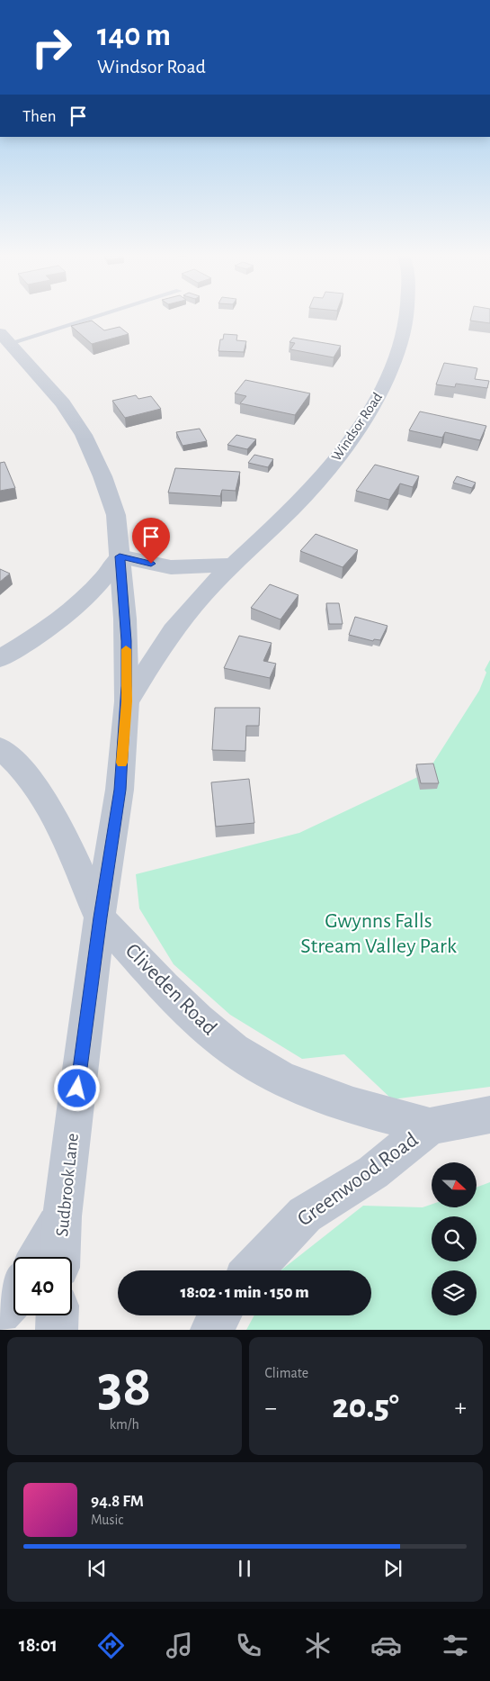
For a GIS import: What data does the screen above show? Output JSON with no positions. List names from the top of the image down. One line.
{"streets":{"street":["Windsor Road","Cliveden Road","Greenwood Road","Sudbrook Lane"]},"crossings":[["Windsor Road","Sudbrook Lane"],["Cliveden Road","Greenwood Road"],["Cliveden Road","Sudbrook Lane"]],"parks":["Gwynns Falls Stream Valley Park"],"north":"right","page":{"turn":["140 m","Windsor Road"],"then":"Then","limit":"40","trip":"18:02 · 1 min · 150 m","tile":[["38","km/h"],"Climate"],"heat":["−","20.5°","+"],"song":["94.8 FM","Music"],"tabs":"18:01"}}
